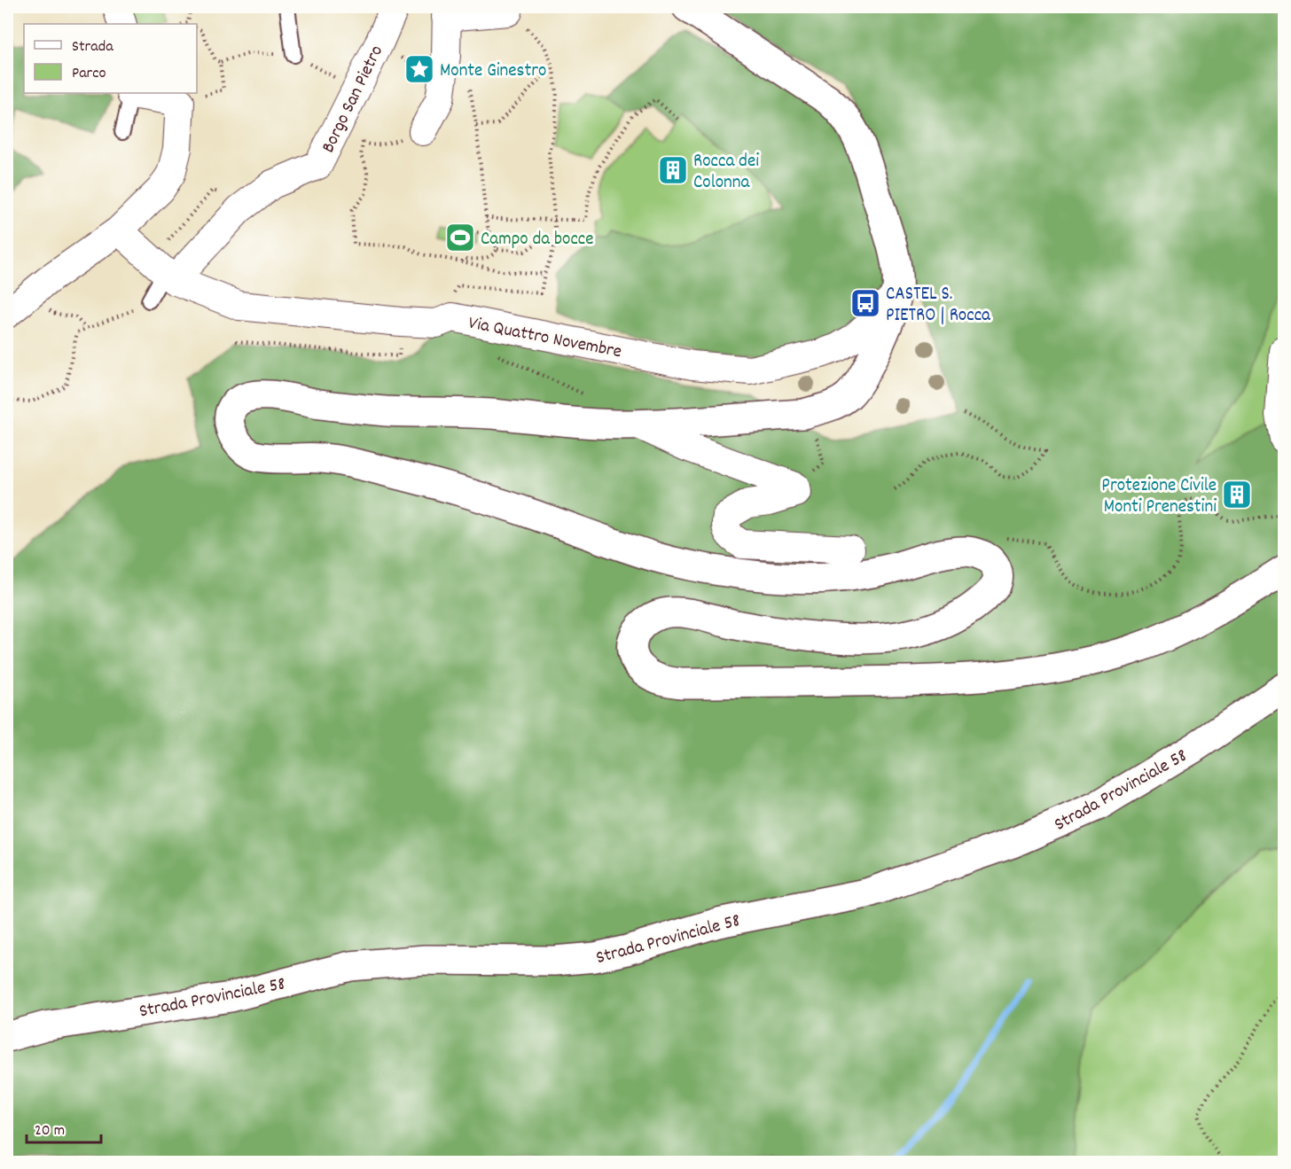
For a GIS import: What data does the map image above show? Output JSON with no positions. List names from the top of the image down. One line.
{"streets":{"street":["Borgo San Pietro","Via Quattro Novembre","Strada Provinciale 58"]},"crossings":[["Borgo San Pietro","Via Quattro Novembre"]],"places":{"place":["Monte Ginestro"],"building":["Rocca dei Colonna","Protezione Civile Monti Prenestini"],"sports":["Campo da bocce"],"bus stop":["CASTEL S. PIETRO | Rocca"]},"legend":["Strada","Parco"],"scale_bar":"20 m"}
